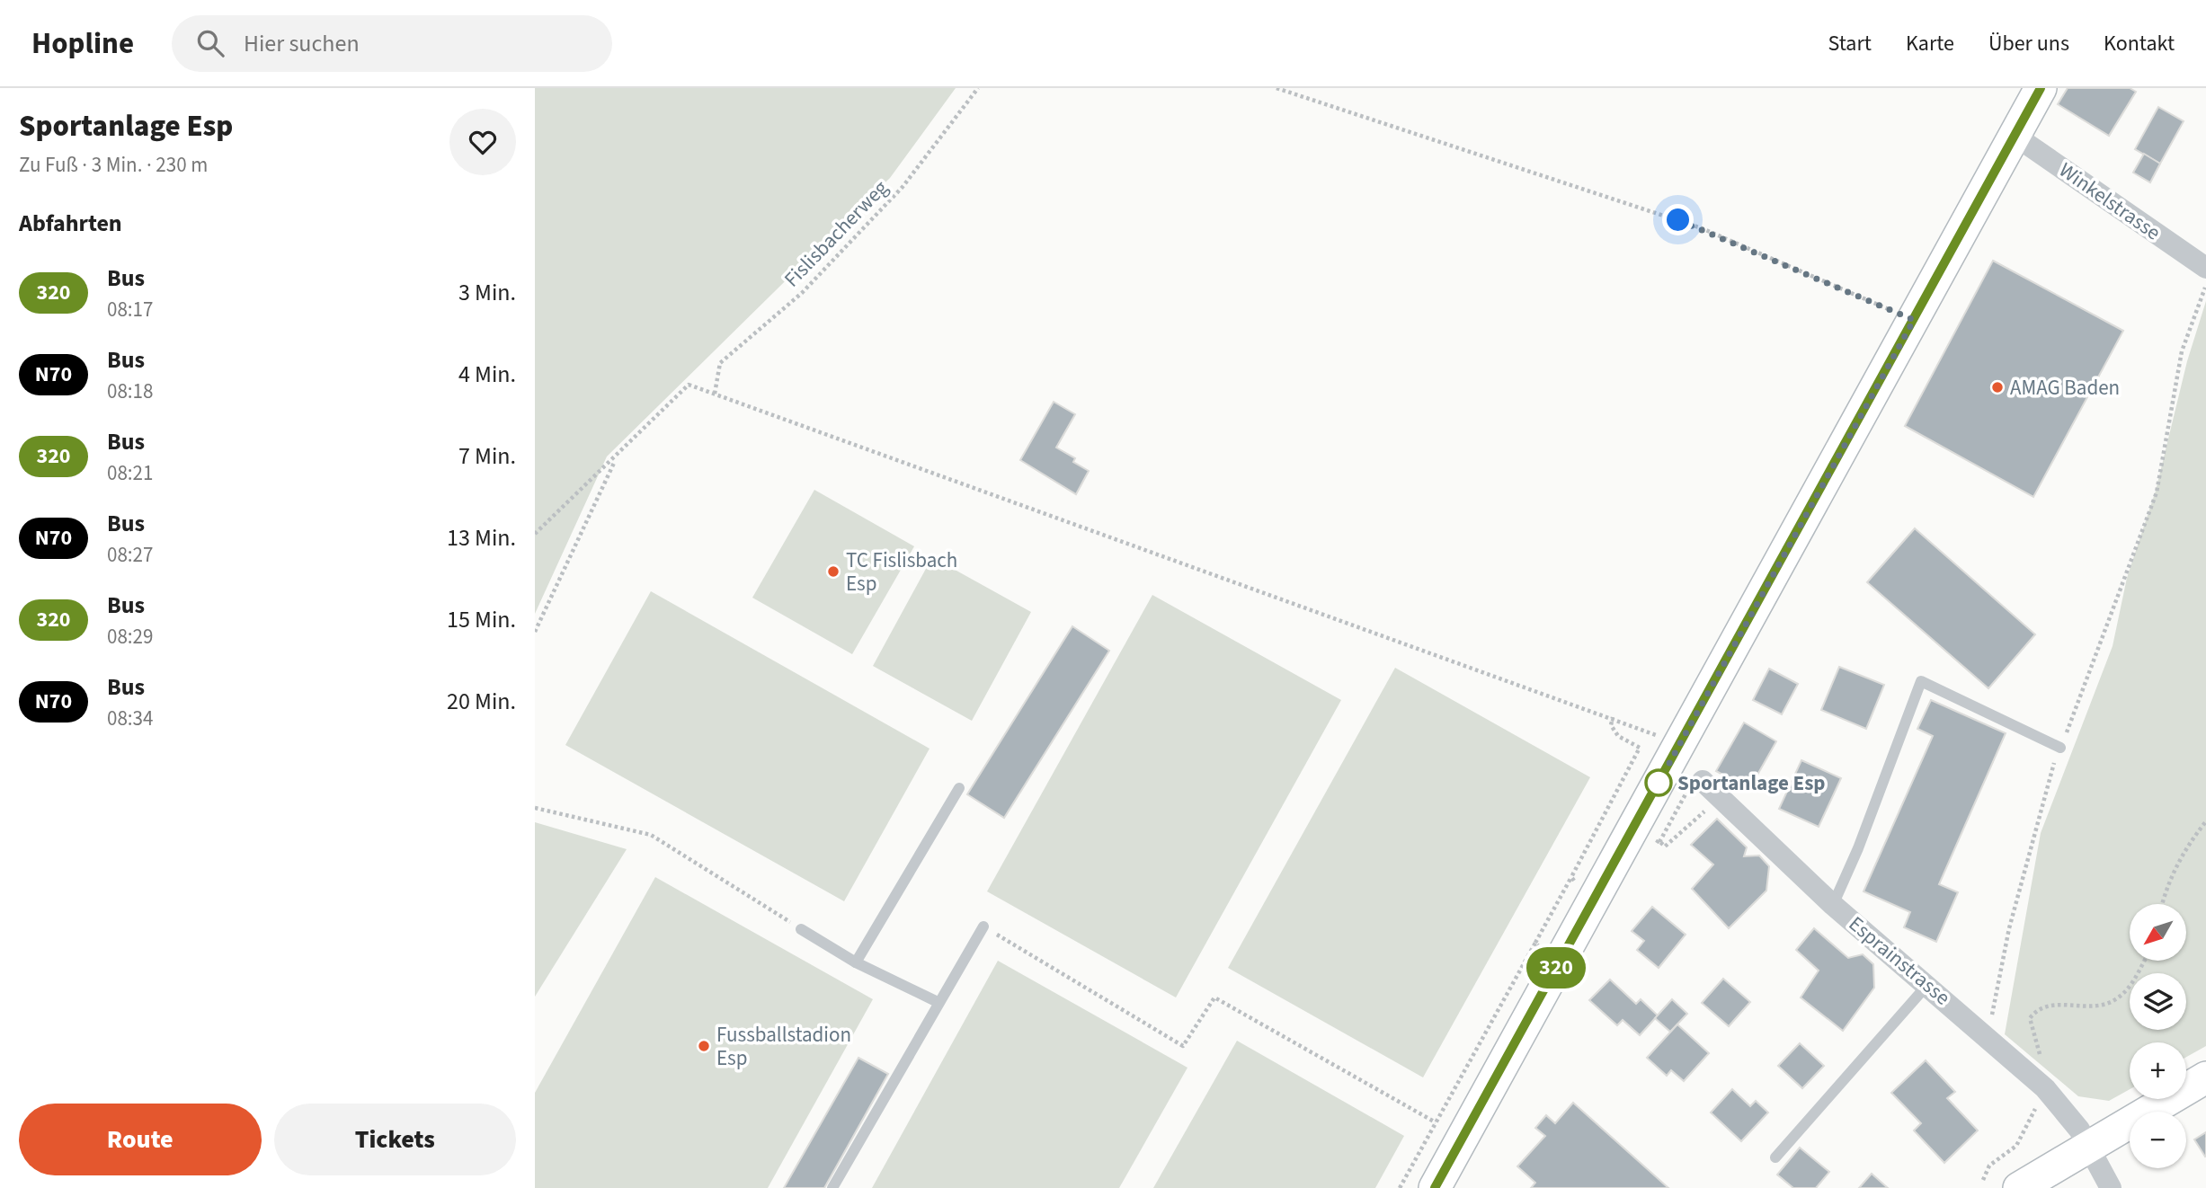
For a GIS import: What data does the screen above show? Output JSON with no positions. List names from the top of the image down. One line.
{"streets":{"street":["Winkelstrasse","Esprainstrasse"],"path":["Fislisbacherweg"]},"places":["AMAG Baden","TC Fislisbach Esp","Sportanlage Esp","Fussballstadion Esp"],"lines":["bus line 320"],"north":"bottom left","page":{"header":"Hopline","search":"Hier suchen","nav":["Start","Karte","Über uns","Kontakt"],"heading":[["Sportanlage Esp","Zu Fuß · 3 Min. · 230 m"],"Abfahrten"],"on_map":"320","list":[{"mark":"320","name":"Bus","note":"08:17","value":"3 Min."},{"mark":"N70","name":"Bus","note":"08:18","value":"4 Min."},{"mark":"320","name":"Bus","note":"08:21","value":"7 Min."},{"mark":"N70","name":"Bus","note":"08:27","value":"13 Min."},{"mark":"320","name":"Bus","note":"08:29","value":"15 Min."},{"mark":"N70","name":"Bus","note":"08:34","value":"20 Min."}],"map_buttons":["+","−"],"buttons":["Route","Tickets"]}}
